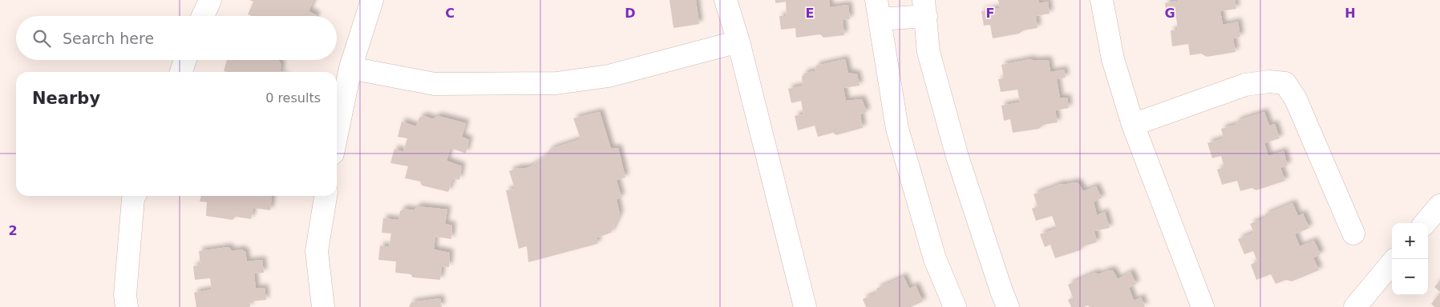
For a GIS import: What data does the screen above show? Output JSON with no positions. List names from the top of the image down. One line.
{"page":{"search":"Search here","heading":["Nearby","0 results"],"map_buttons":["+","−"]},"grid":{"columns":["C","D","E","F","G","H"],"rows":["2"]}}
